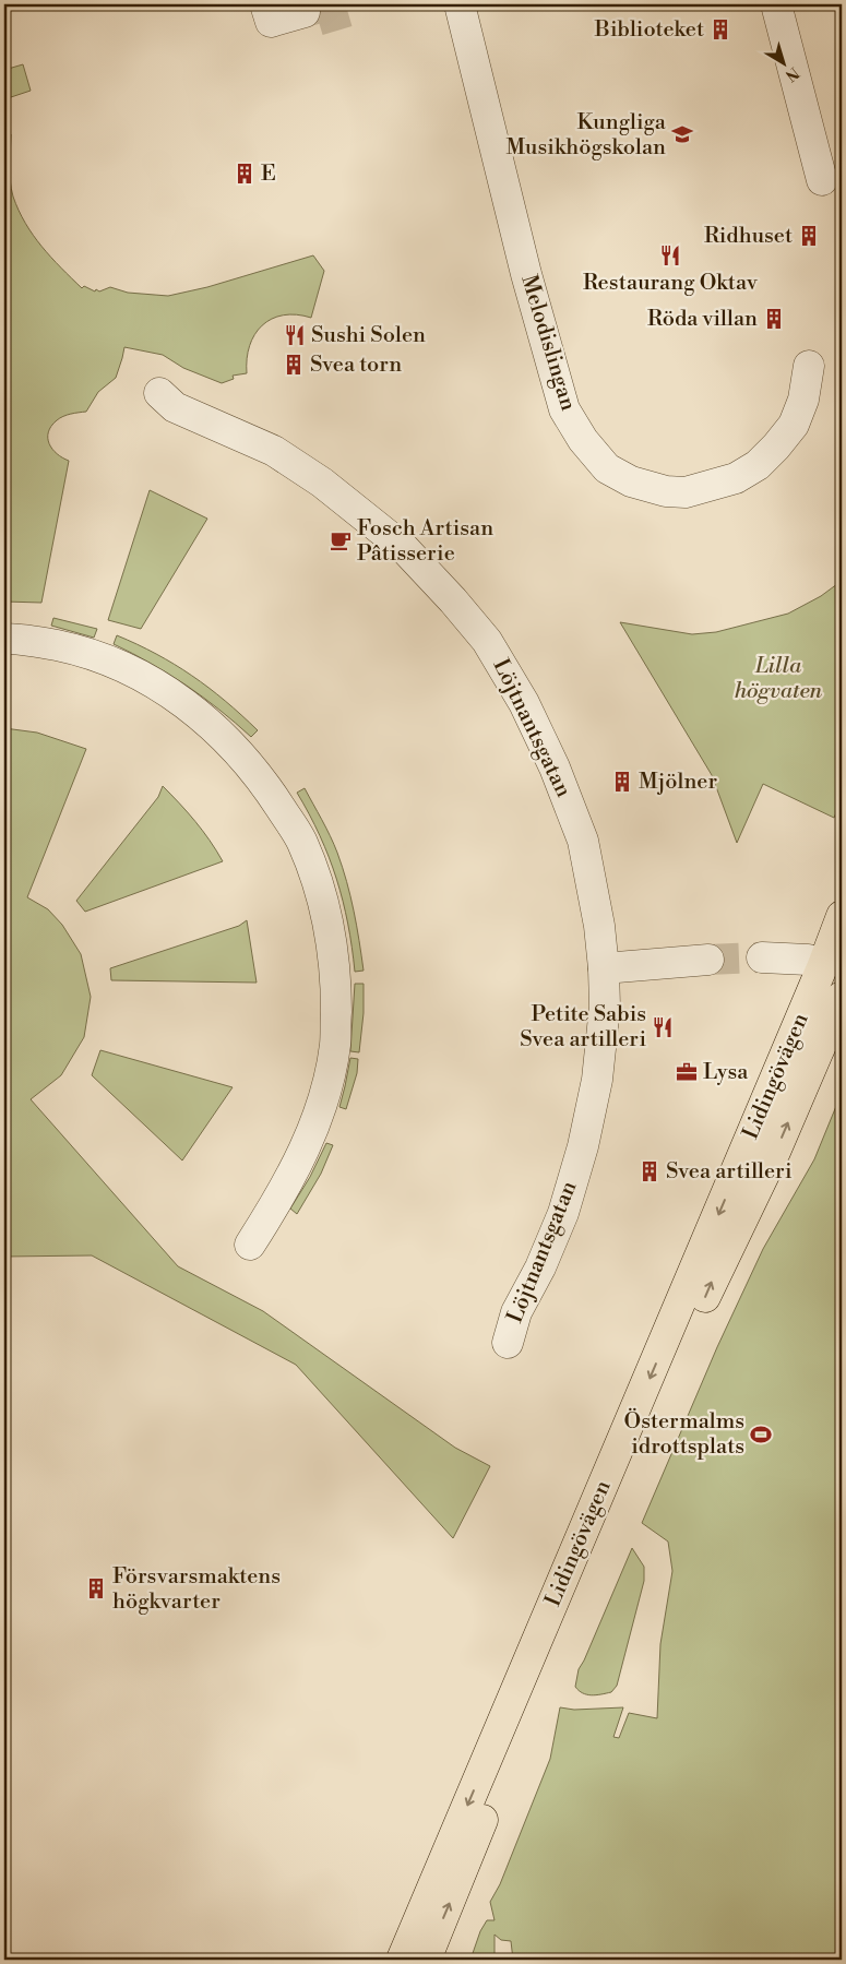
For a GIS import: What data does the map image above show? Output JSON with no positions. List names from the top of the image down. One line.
{"streets":{"main road":["Lidingövägen"],"street":["Melodislingan","Löjtnantsgatan"]},"parks":["Lilla högvaten"],"places":{"building":["Biblioteket","E","Ridhuset","Röda villan","Svea torn","Mjölner","Svea artilleri","Försvarsmaktens högkvarter"],"school or university":["Kungliga Musikhögskolan"],"restaurant":["Restaurang Oktav","Sushi Solen","Petite Sabis Svea artilleri"],"cafe":["Fosch Artisan Pâtisserie"],"office":["Lysa"],"sports":["Östermalms idrottsplats"]},"north":"bottom right"}
